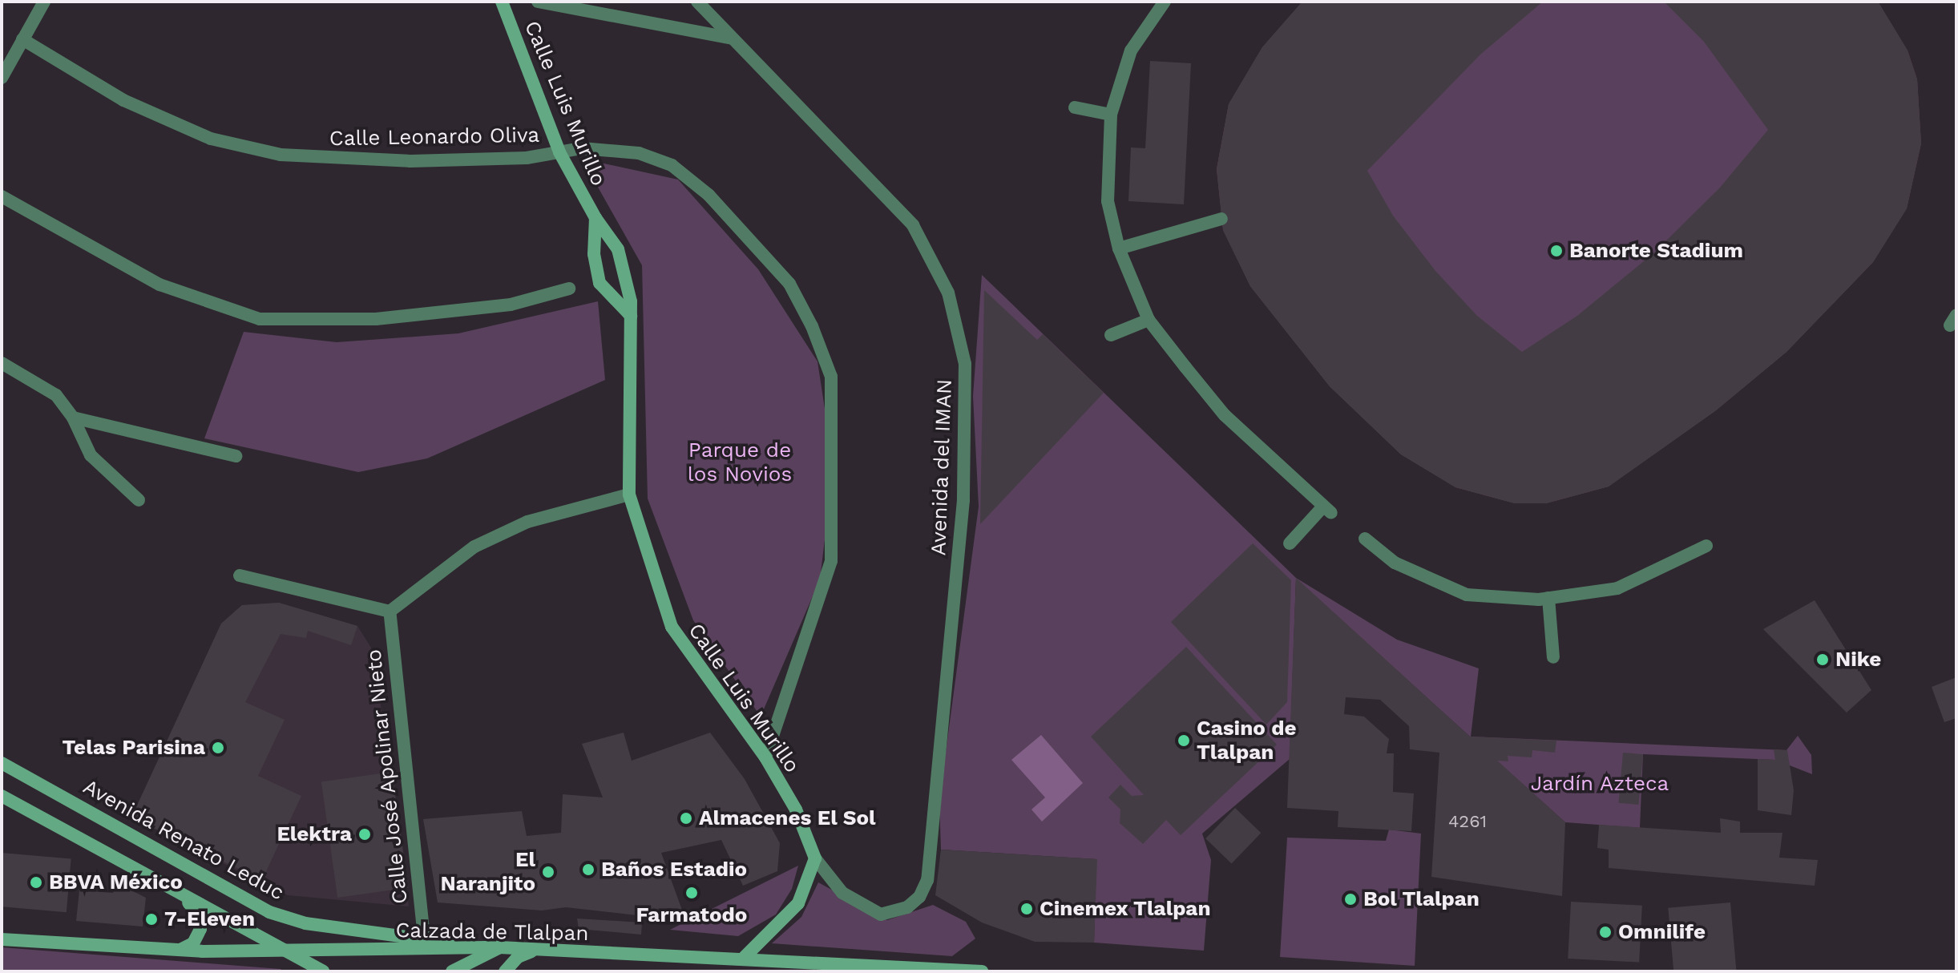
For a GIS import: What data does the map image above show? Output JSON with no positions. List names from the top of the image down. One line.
{"streets":{"street":["Calle Luis Murillo","Calle Leonardo Oliva","Avenida del IMAN","Calle José Apolinar Nieto","Avenida Renato Leduc","Calzada de Tlalpan"]},"crossings":[["Calle Luis Murillo","Calle Leonardo Oliva"],["Calle Luis Murillo","Avenida del IMAN"],["Calle José Apolinar Nieto","Avenida Renato Leduc"],["Avenida Renato Leduc","Calzada de Tlalpan"]],"parks":["Parque de los Novios","Jardín Azteca"],"places":["Banorte Stadium","Nike","Casino de Tlalpan","Telas Parisina","Almacenes El Sol","Elektra","Baños Estadio","El Naranjito","BBVA México","Farmatodo","Bol Tlalpan","Cinemex Tlalpan","7-Eleven","Omnilife"],"house_numbers":["4261"]}
